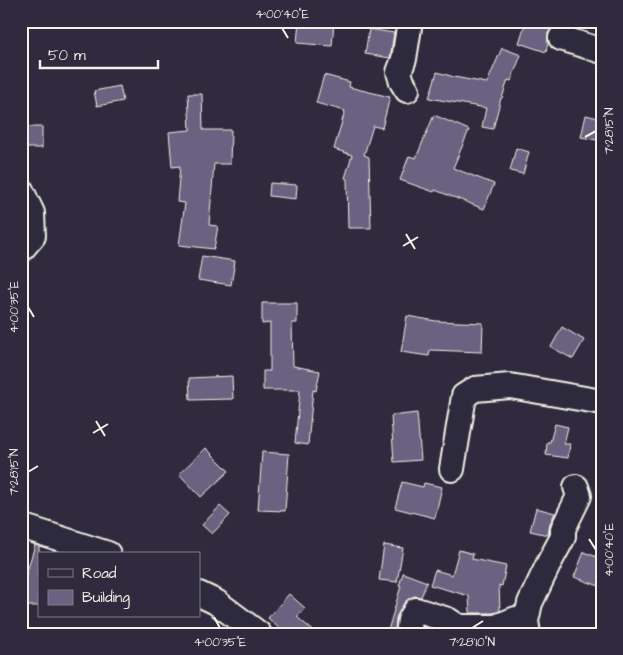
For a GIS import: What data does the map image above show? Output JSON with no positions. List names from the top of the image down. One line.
{"legend":["Road","Building"],"scale_bar":"50 m","coordinates":["4°00'40\"E","7°28'15\"N","4°00'35\"E","7°28'10\"N"]}
